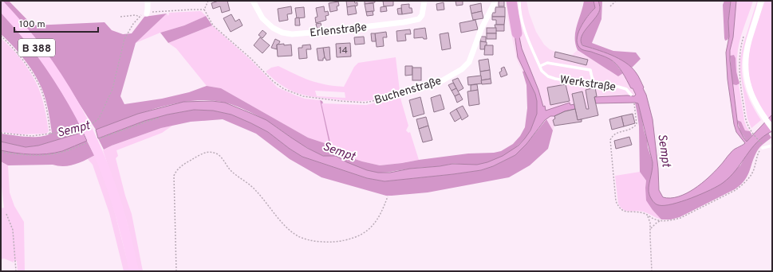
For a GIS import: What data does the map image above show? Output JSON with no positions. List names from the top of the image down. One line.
{"streets":{"main road":["B 388"],"street":["Erlenstraße","Buchenstraße"],"lane":["Werkstraße"]},"water":["Sempt"],"house_numbers":["14"],"scale_bar":"100 m"}
